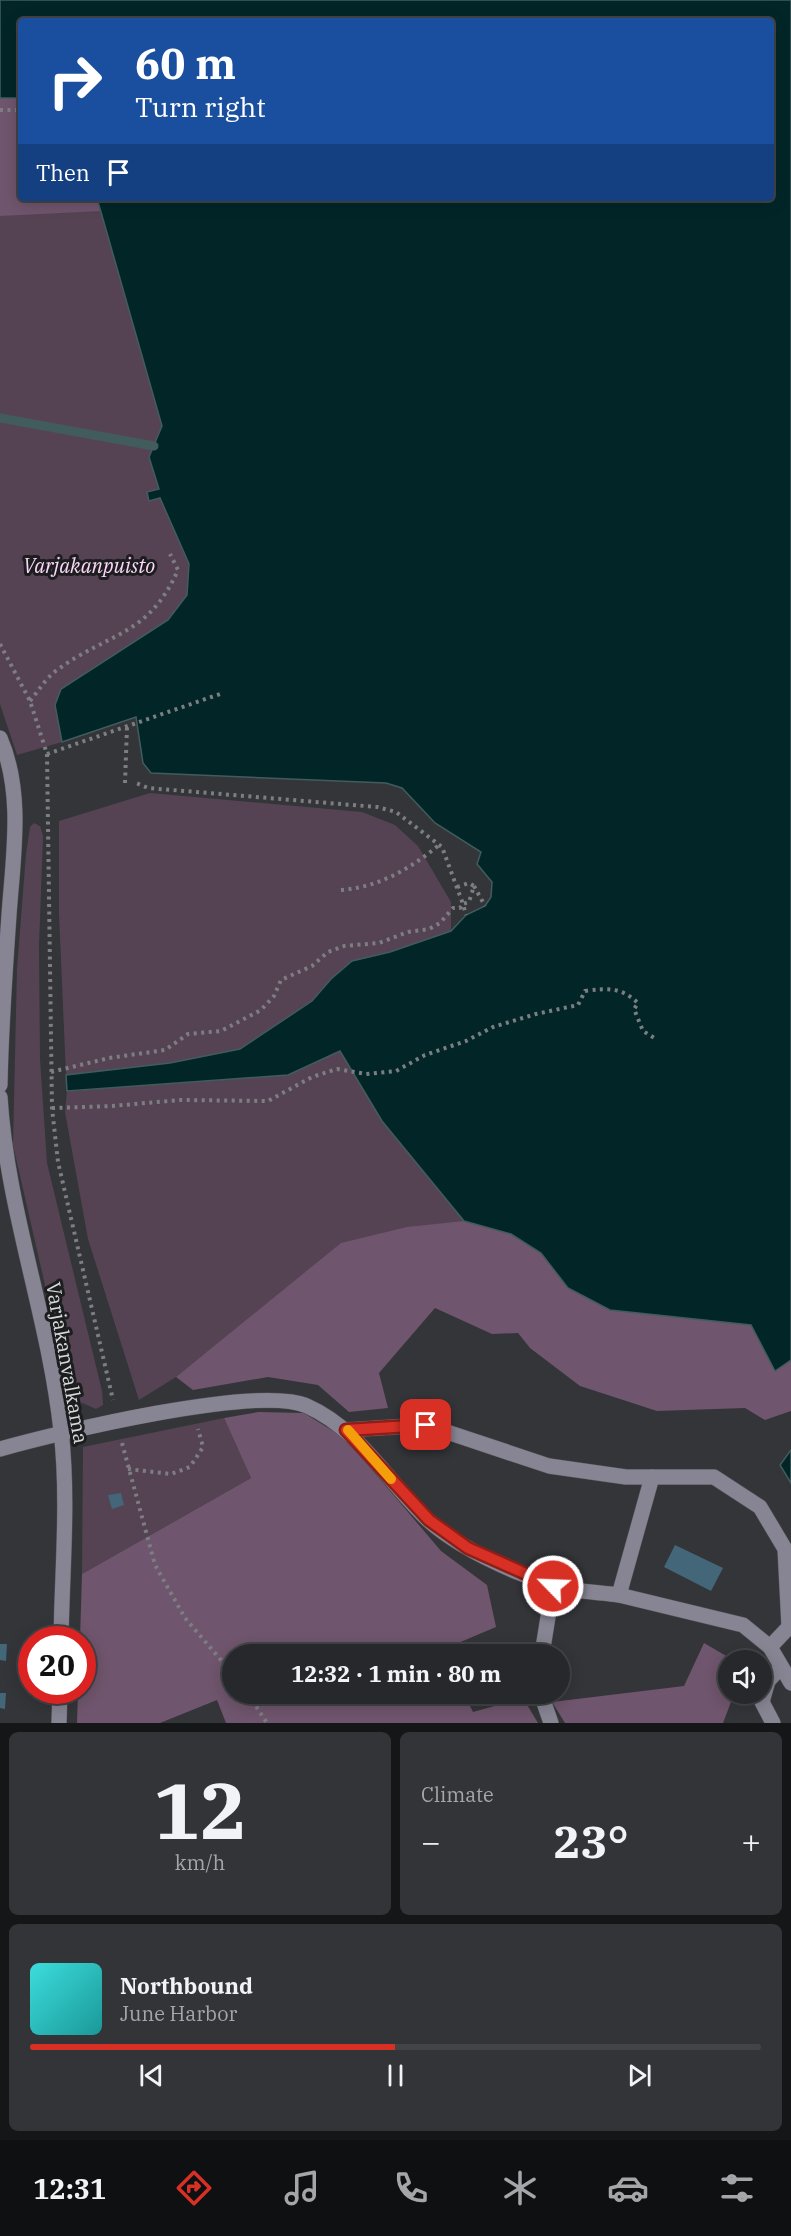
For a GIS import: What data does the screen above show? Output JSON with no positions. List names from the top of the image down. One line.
{"streets":{"street":["Varjakanvalkama"]},"parks":["Varjakanpuisto"],"page":{"turn":["60 m","Turn right"],"then":"Then","limit":"20","trip":"12:32 · 1 min · 80 m","tile":[["12","km/h"],"Climate"],"heat":["−","23°","+"],"song":["Northbound","June Harbor"],"tabs":"12:31"}}
